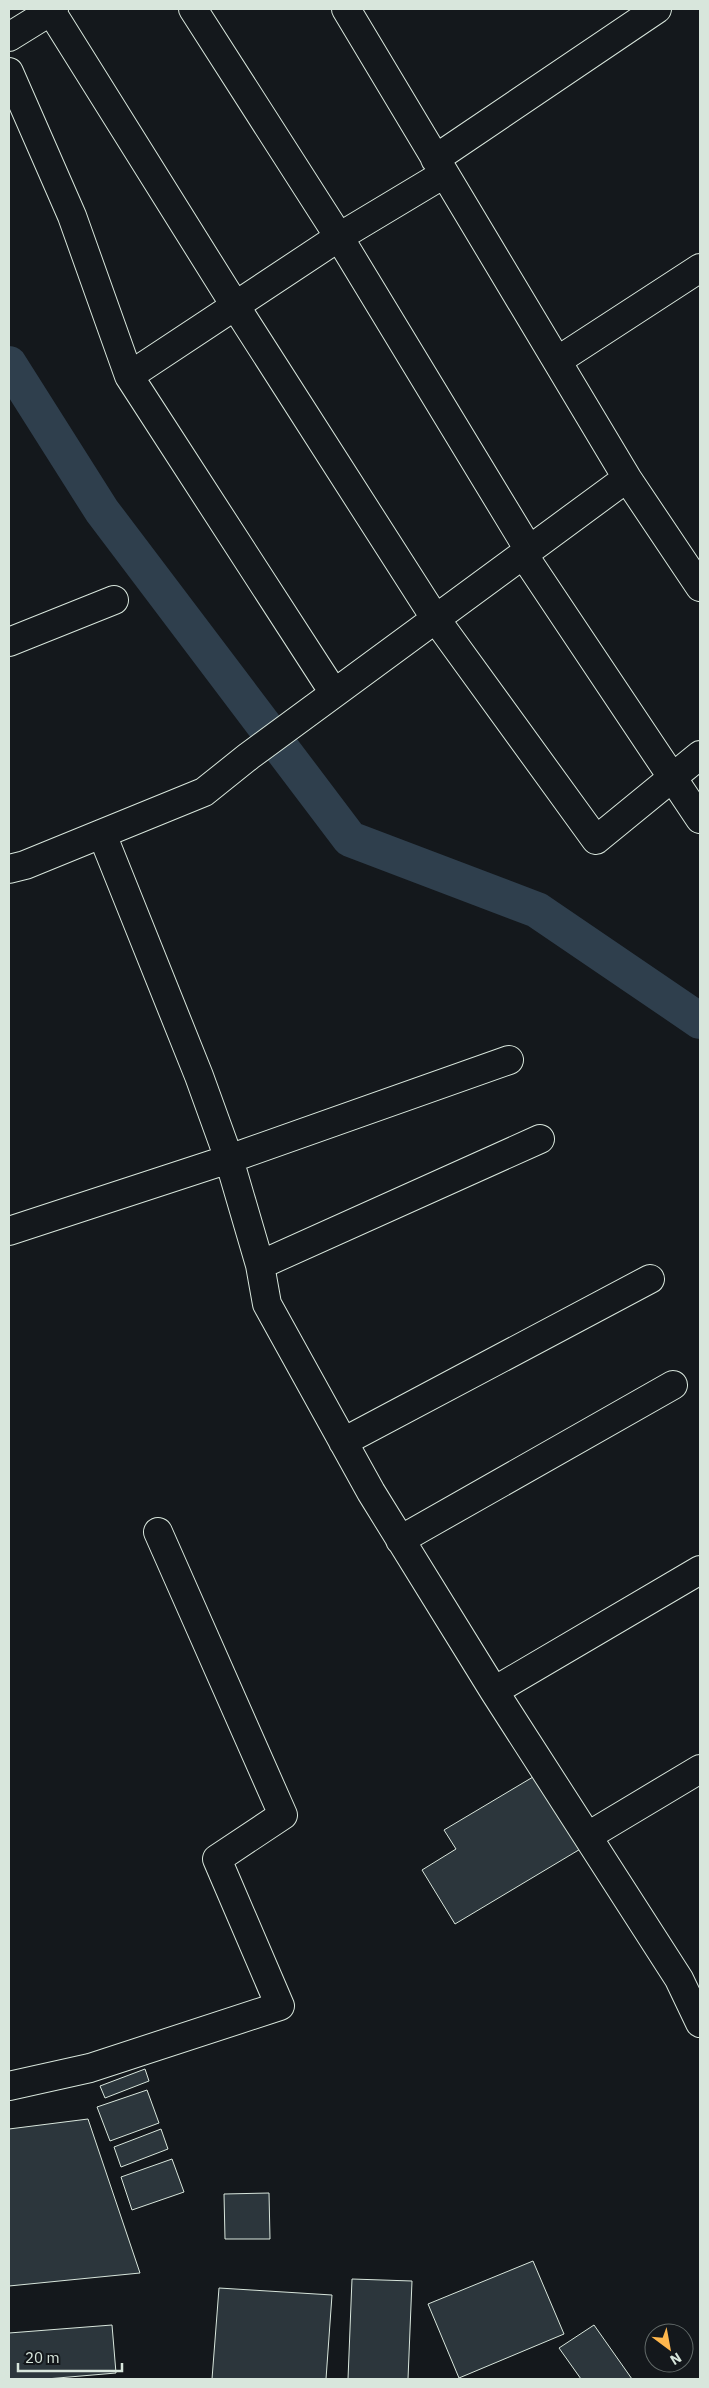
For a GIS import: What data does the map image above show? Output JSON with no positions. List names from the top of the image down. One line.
{"scale_bar":"20 m","north":"bottom right"}
